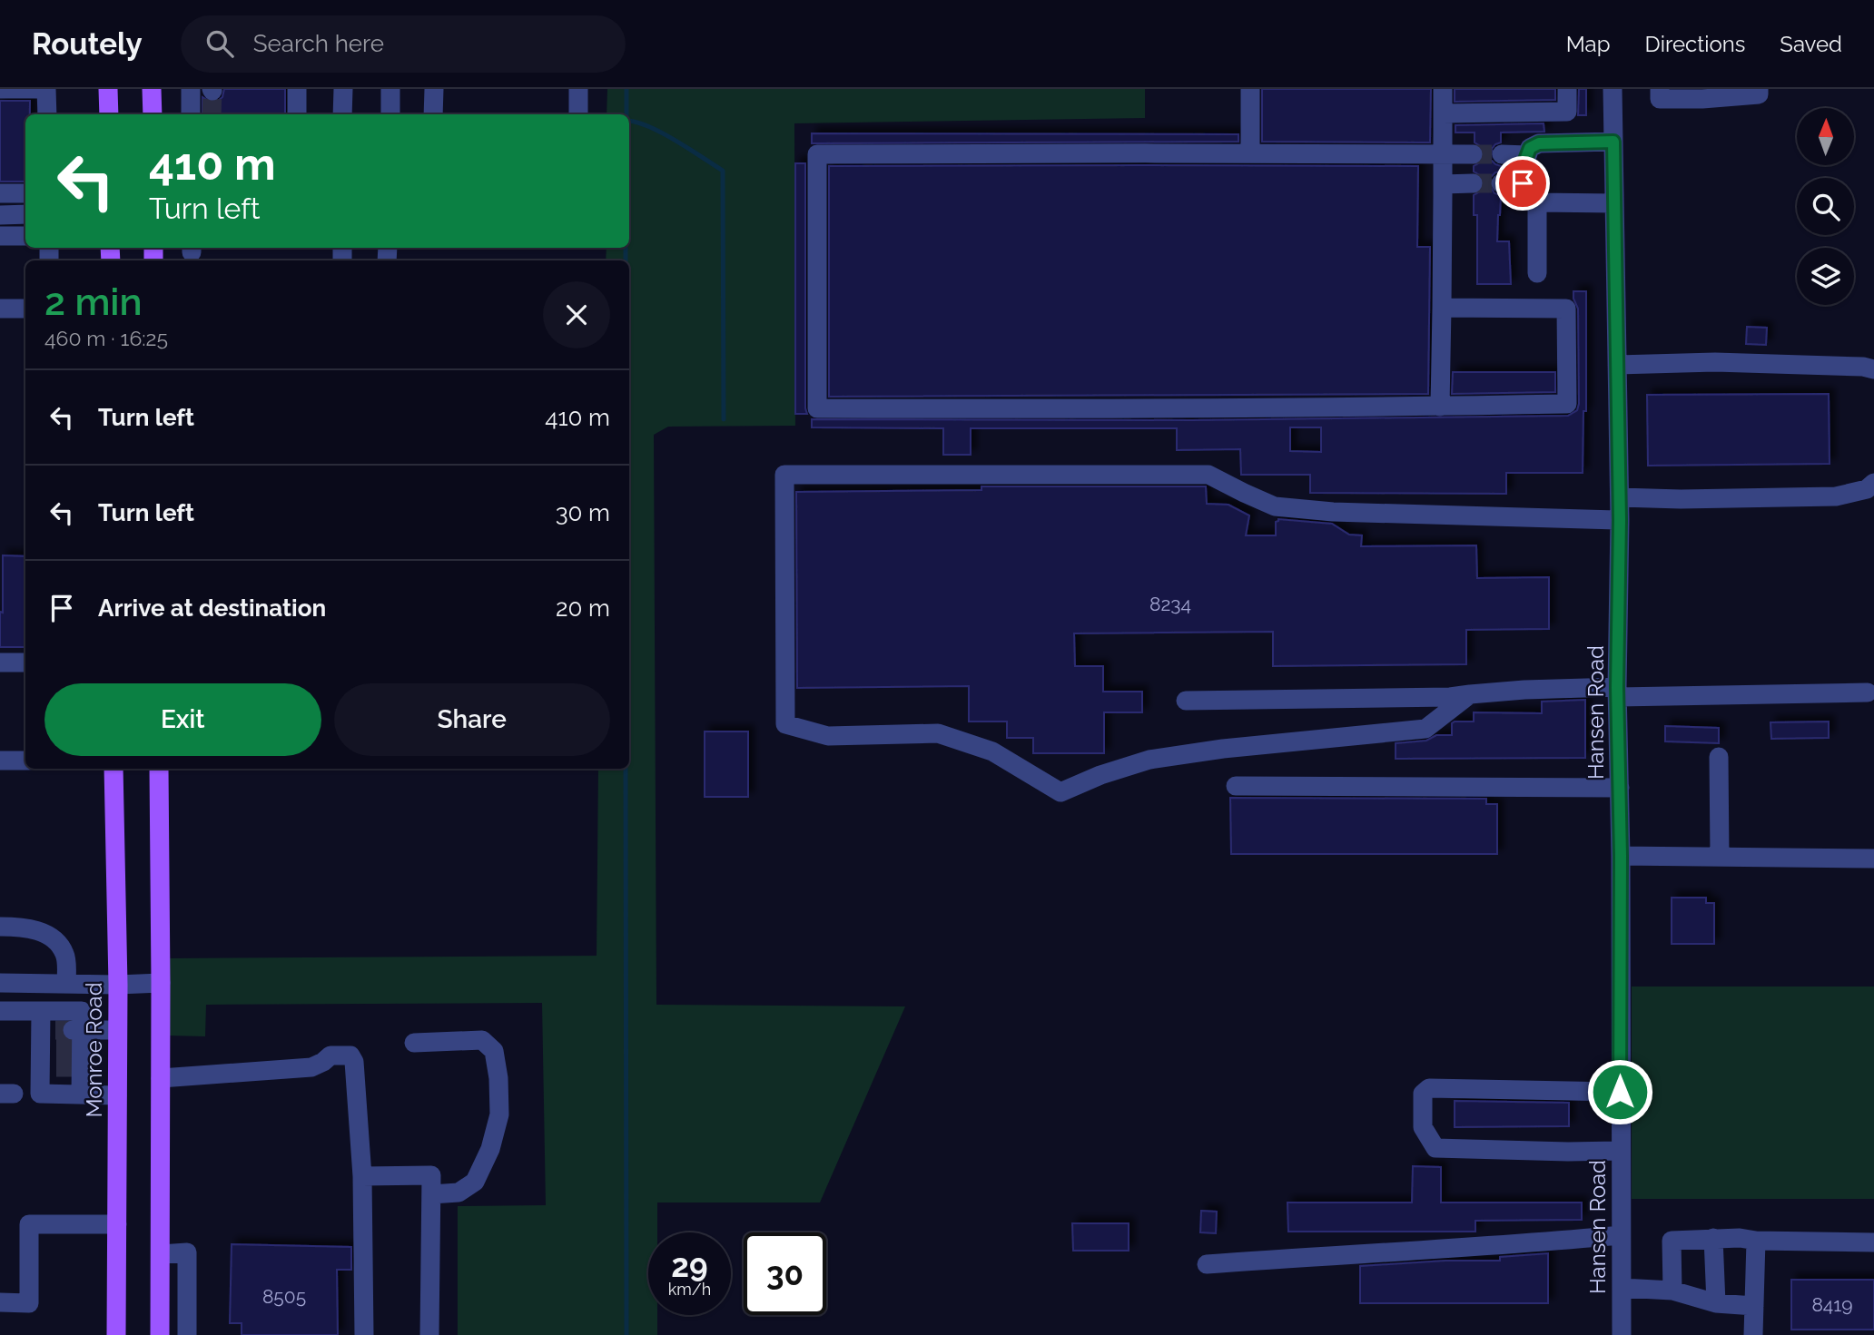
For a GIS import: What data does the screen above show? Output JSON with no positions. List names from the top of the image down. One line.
{"streets":{"main road":["Monroe Road"],"street":["Hansen Road"]},"house_numbers":["8234","8505","8419"],"north":"top","page":{"header":"Routely","search":"Search here","nav":["Map","Directions","Saved"],"turn":["410 m","Turn left"],"heading":["2 min","460 m · 16:25"],"list":[{"name":"Turn left","value":"410 m"},{"name":"Turn left","value":"30 m"},{"name":"Arrive at destination","value":"20 m"}],"buttons":["Exit","Share"],"speed":"29 km/h","limit":"30"}}
